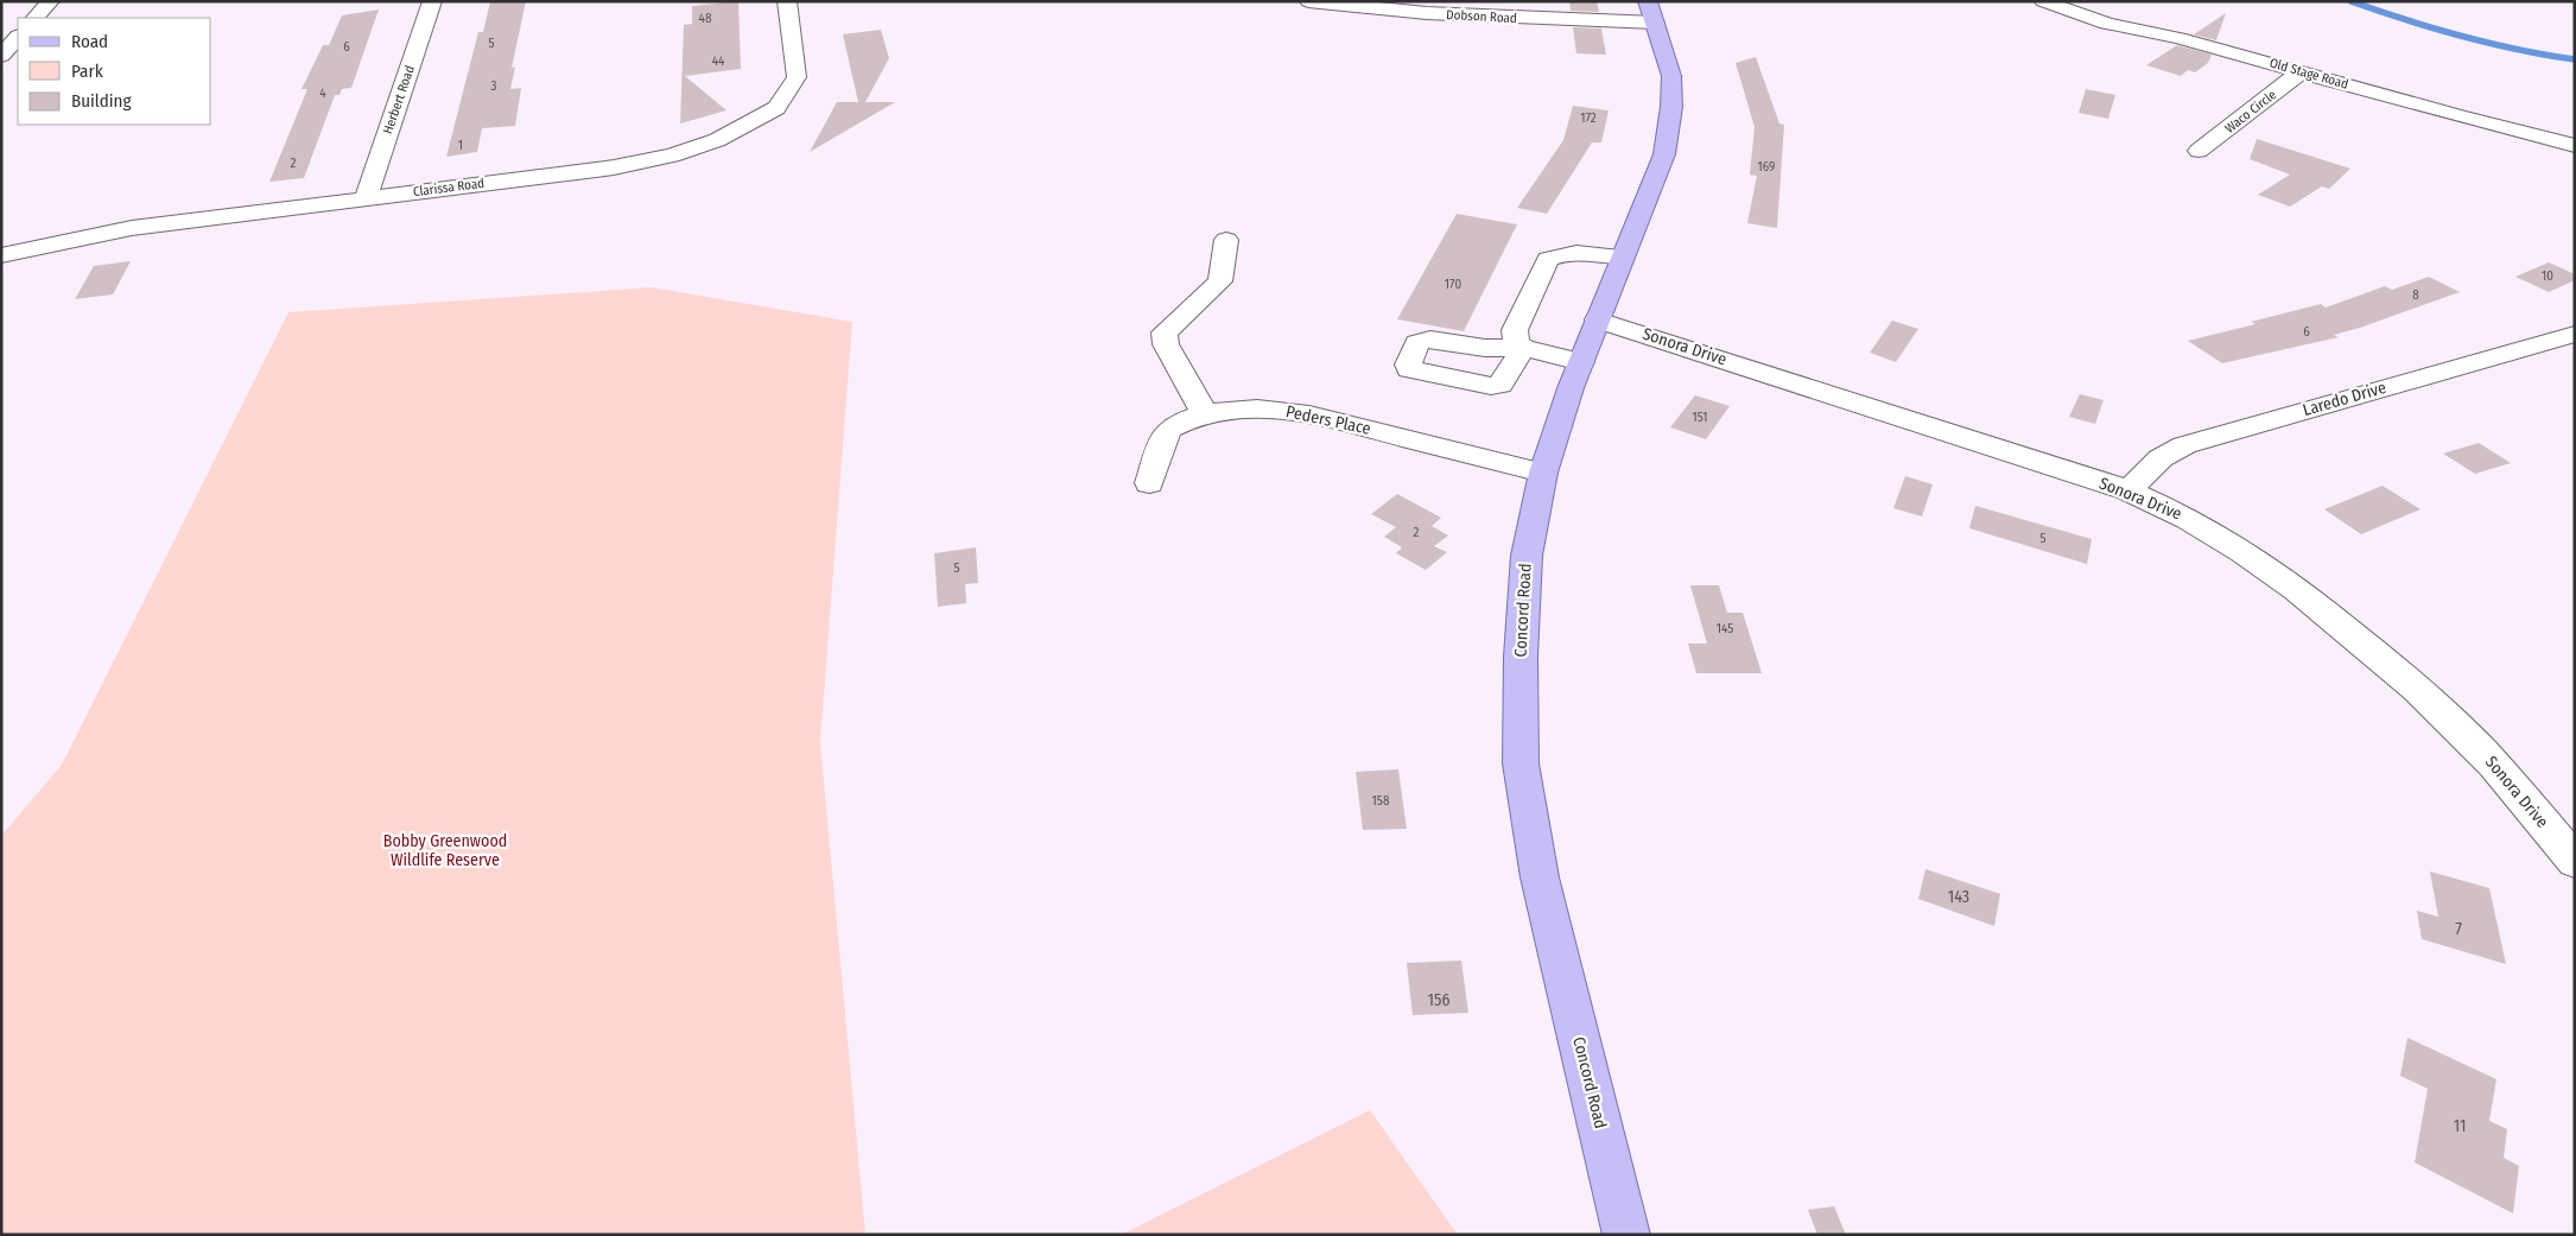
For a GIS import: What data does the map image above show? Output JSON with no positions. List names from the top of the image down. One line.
{"streets":{"main road":["Concord Road"],"street":["Dobson Road","Old Stage Road","Herbert Road","Waco Circle","Clarissa Road","Sonora Drive","Laredo Drive","Peders Place"]},"crossings":[["Dobson Road","Concord Road"],["Old Stage Road","Waco Circle"],["Herbert Road","Clarissa Road"],["Sonora Drive","Laredo Drive"],["Sonora Drive","Concord Road"],["Peders Place","Concord Road"]],"parks":["Bobby Greenwood Wildlife Reserve"],"house_numbers":["48","5","6","44","3","4","172","1","2","169","10","170","8","6","151","2","5","5","145","158","143","7","156","11"],"legend":["Road","Park","Building"]}
